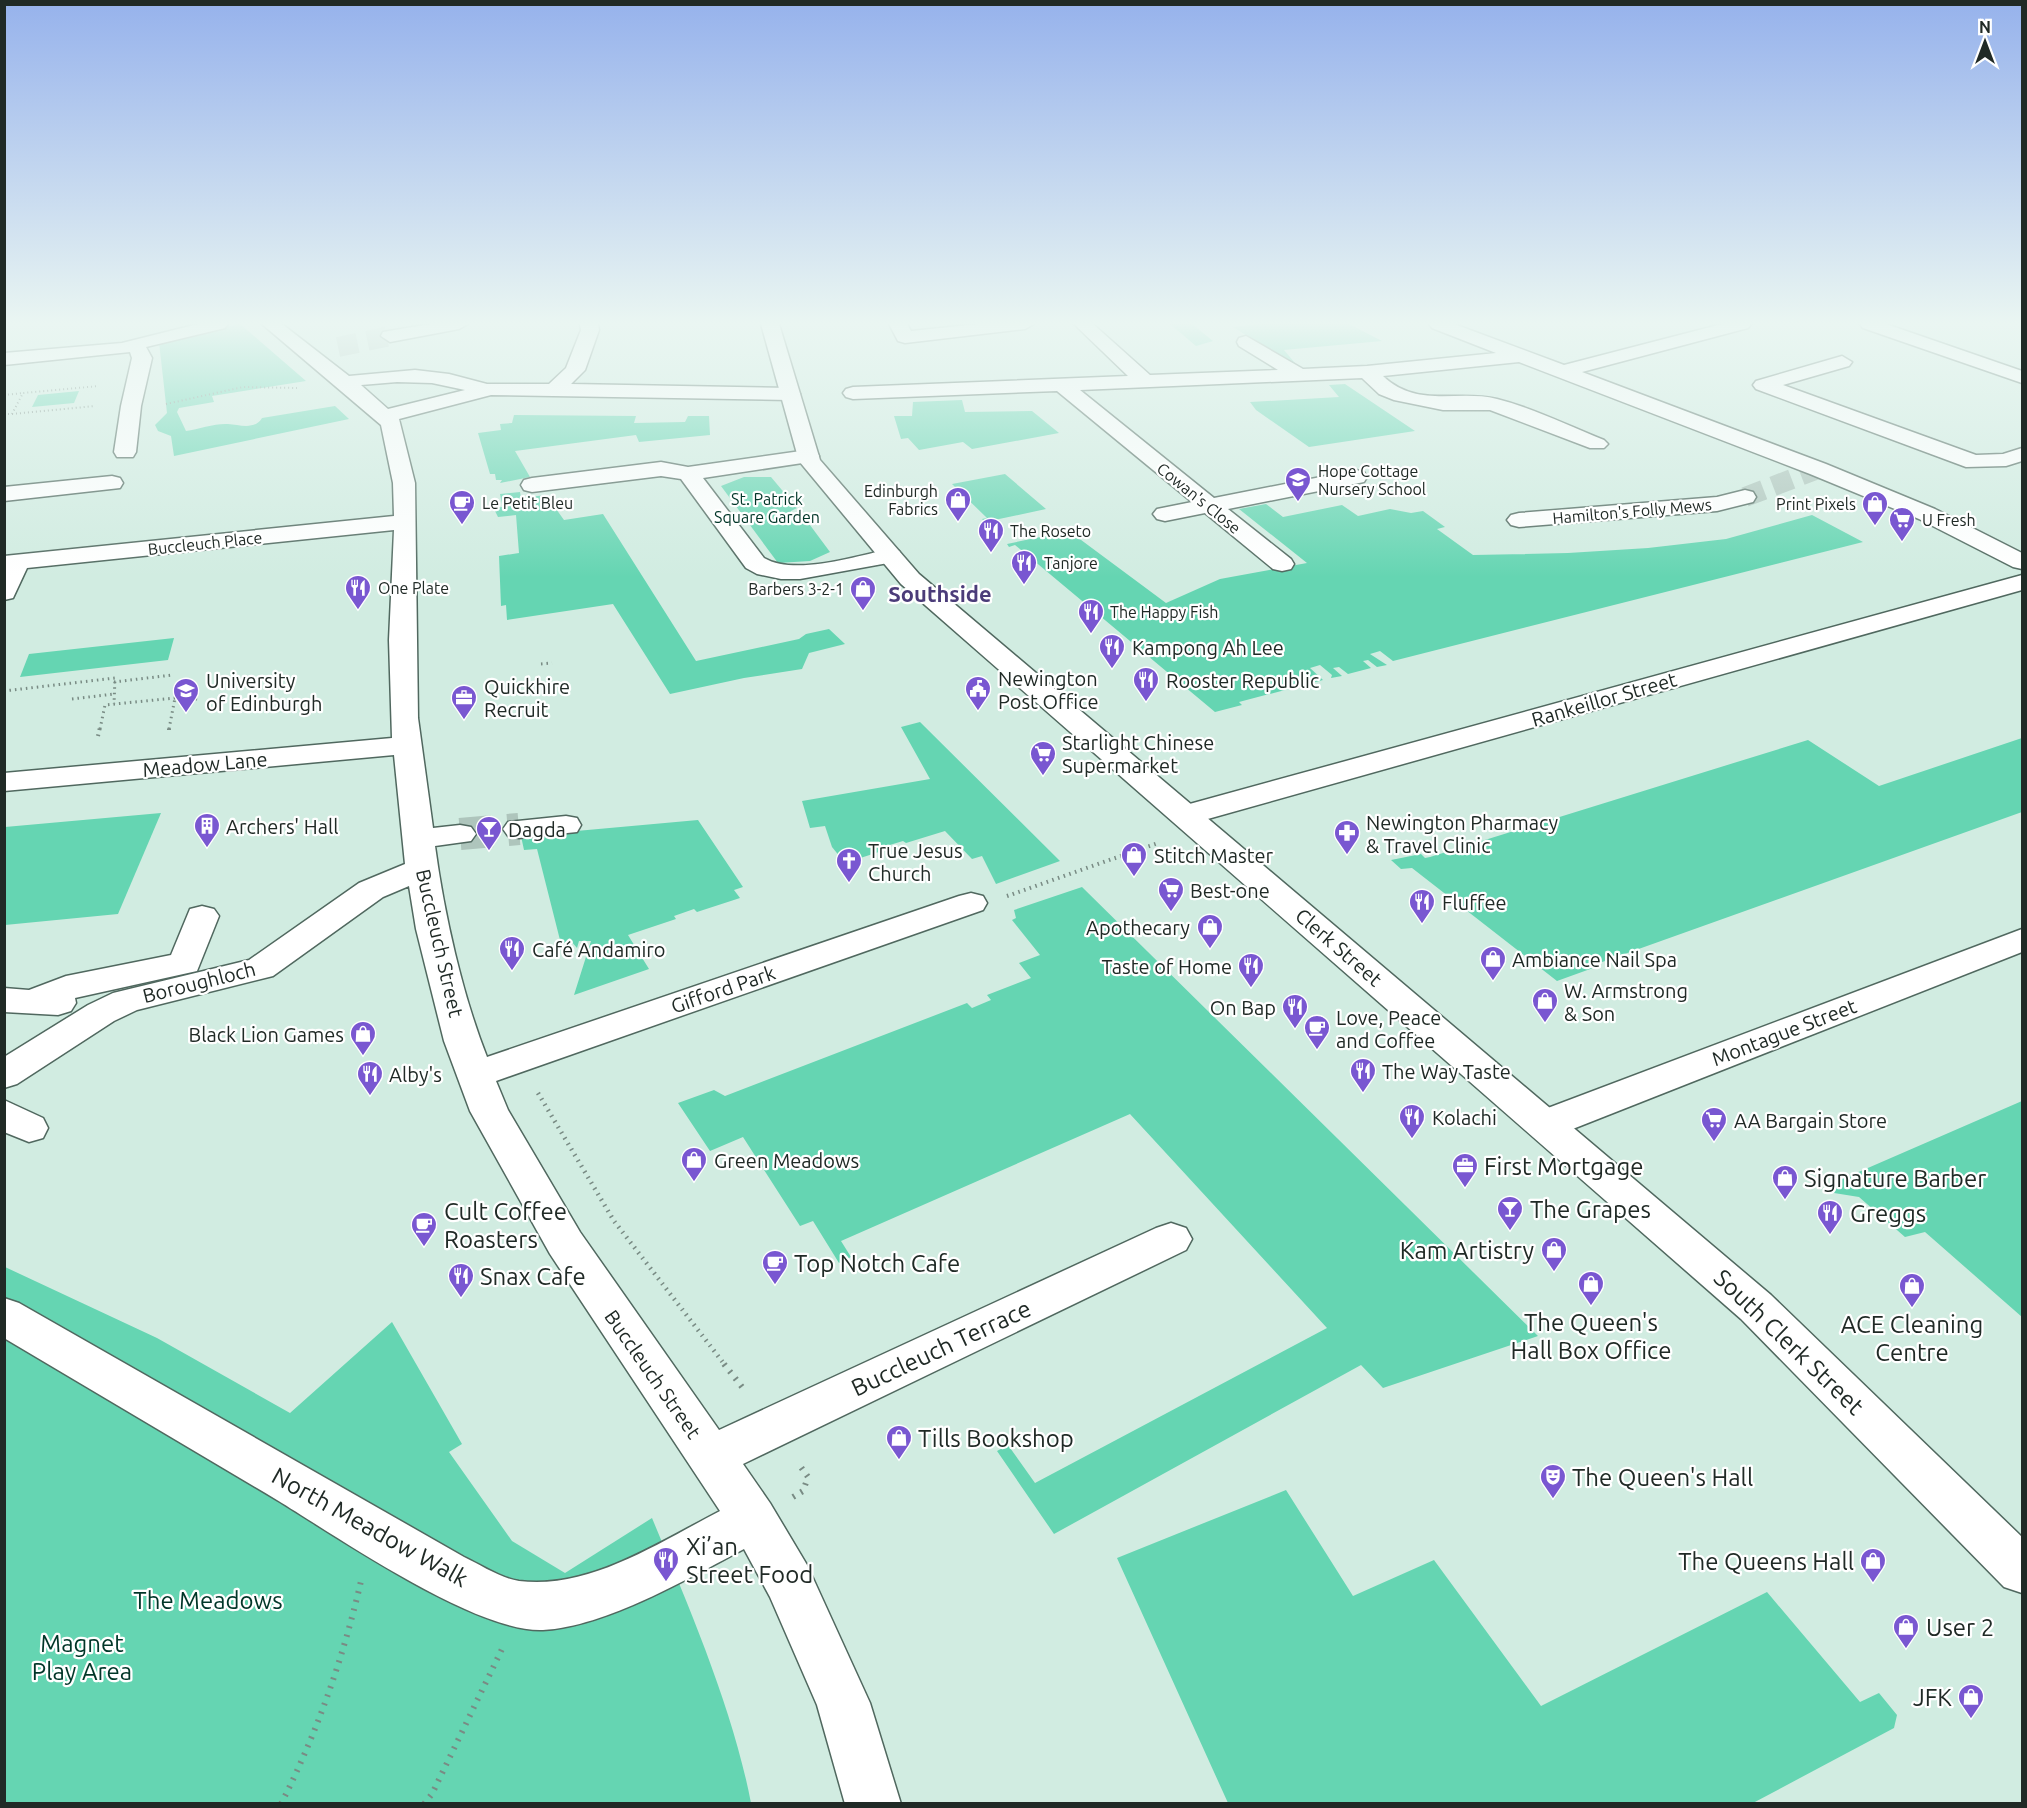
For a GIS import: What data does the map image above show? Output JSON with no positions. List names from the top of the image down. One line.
{"streets":{"street":["Cowan's Close","Hamilton's Folly Mews","Buccleuch Place","Rankeillor Street","Meadow Lane","Buccleuch Street","Clerk Street","Boroughloch","Gifford Park","Montague Street","South Clerk Street","Buccleuch Terrace","North Meadow Walk"]},"crossings":[["Buccleuch Place","Buccleuch Street"],["Rankeillor Street","Clerk Street"],["Meadow Lane","Buccleuch Street"],["Buccleuch Street","Boroughloch"],["Buccleuch Street","Gifford Park"],["Buccleuch Street","Buccleuch Terrace"],["Buccleuch Street","North Meadow Walk"],["Clerk Street","Montague Street"],["Clerk Street","South Clerk Street"],["Montague Street","South Clerk Street"]],"districts":["Southside"],"parks":["St. Patrick Square Garden","The Meadows","Magnet Play Area"],"places":{"school or university":["Hope Cottage Nursery School","University of Edinburgh"],"shop":["Edinburgh Fabrics","Print Pixels","Barbers 3-2-1","Stitch Master","Apothecary","Ambiance Nail Spa","W. Armstrong & Son","Black Lion Games","Green Meadows","Signature Barber","Kam Artistry","The Queen's Hall Box Office","ACE Cleaning Centre","Tills Bookshop","The Queens Hall","User 2","JFK"],"cafe":["Le Petit Bleu","Love, Peace and Coffee","Cult Coffee Roasters","Top Notch Cafe"],"supermarket":["U Fresh","Starlight Chinese Supermarket","Best-one","AA Bargain Store"],"restaurant":["The Roseto","Tanjore","One Plate","The Happy Fish","Kampong Ah Lee","Rooster Republic","Fluffee","Café Andamiro","Taste of Home","On Bap","The Way Taste","Alby's","Kolachi","Greggs","Snax Cafe","Xi’an Street Food"],"public building":["Newington Post Office"],"office":["Quickhire Recruit","First Mortgage"],"building":["Archers' Hall"],"bar":["Dagda","The Grapes"],"pharmacy":["Newington Pharmacy & Travel Clinic"],"church":["True Jesus Church"],"theatre":["The Queen's Hall"]},"north":"top"}
